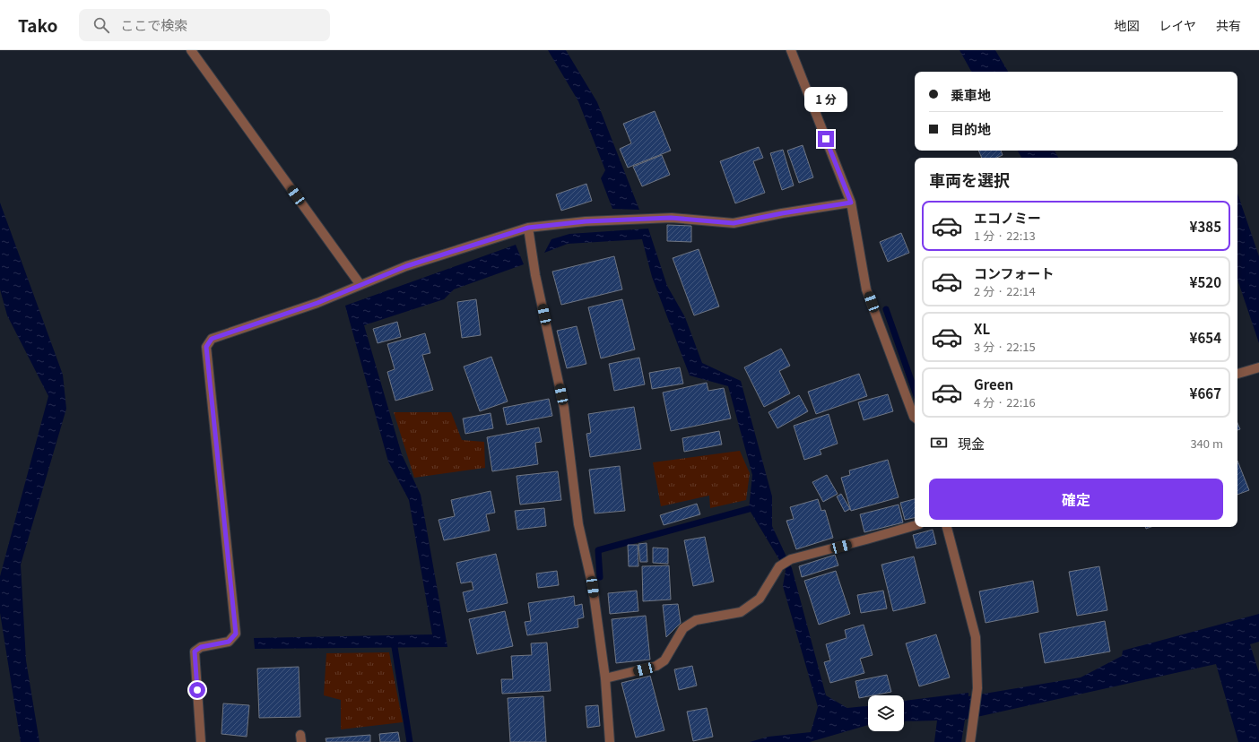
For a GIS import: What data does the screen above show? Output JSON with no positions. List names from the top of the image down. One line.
{"page":{"header":"Tako","search":"ここで検索","nav":["地図","レイヤ","共有"],"banner":["乗車地","目的地"],"bubble":"1 分","heading":"車両を選択","list":[{"name":"エコノミー","note":"1 分 · 22:13","value":"¥385"},{"name":"コンフォート","note":"2 分 · 22:14","value":"¥520"},{"name":"XL","note":"3 分 · 22:15","value":"¥654"},{"name":"Green","note":"4 分 · 22:16","value":"¥667"}],"pay":["現金","340 m"],"buttons":"確定"}}
